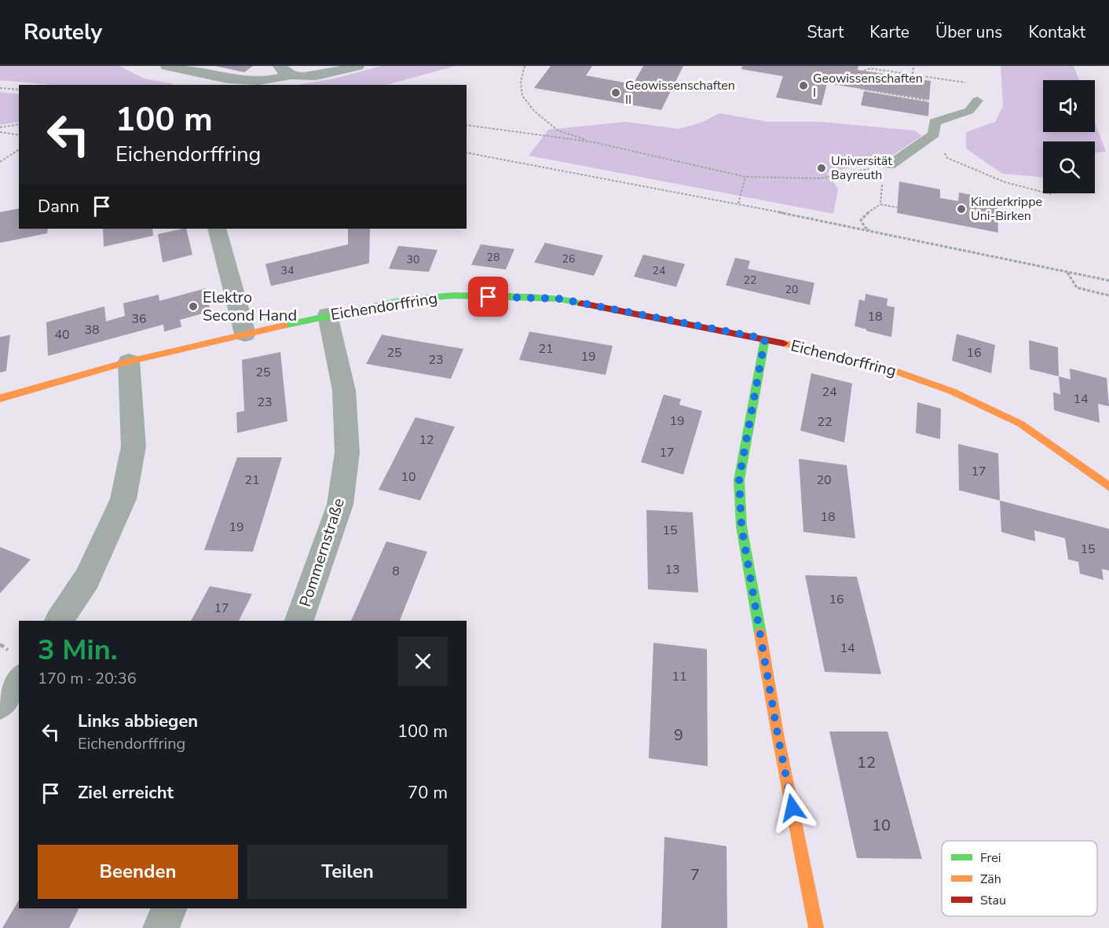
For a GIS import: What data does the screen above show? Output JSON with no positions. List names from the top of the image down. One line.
{"streets":{"street":["Eichendorffring","Pommernstraße"]},"crossings":[["Eichendorffring","Pommernstraße"]],"places":["Geowissenschaften I","Geowissenschaften II","Universität Bayreuth","Kinderkrippe Uni-Birken","Elektro Second Hand"],"house_numbers":["28","26","30","34","24","22","20","18","36","38","40","21","25","16","19","23","25","24","14","23","19","22","12","17","17","10","21","20","18","19","15","15","13","8","16","17","14","11","9","12","10","7"],"legend":["Frei","Zäh","Stau"],"page":{"header":"Routely","nav":["Start","Karte","Über uns","Kontakt"],"turn":["100 m","Eichendorffring"],"then":"Dann","heading":["3 Min.","170 m · 20:36"],"list":[{"name":"Links abbiegen","note":"Eichendorffring","value":"100 m"},{"name":"Ziel erreicht","value":"70 m"}],"buttons":["Beenden","Teilen"]}}
